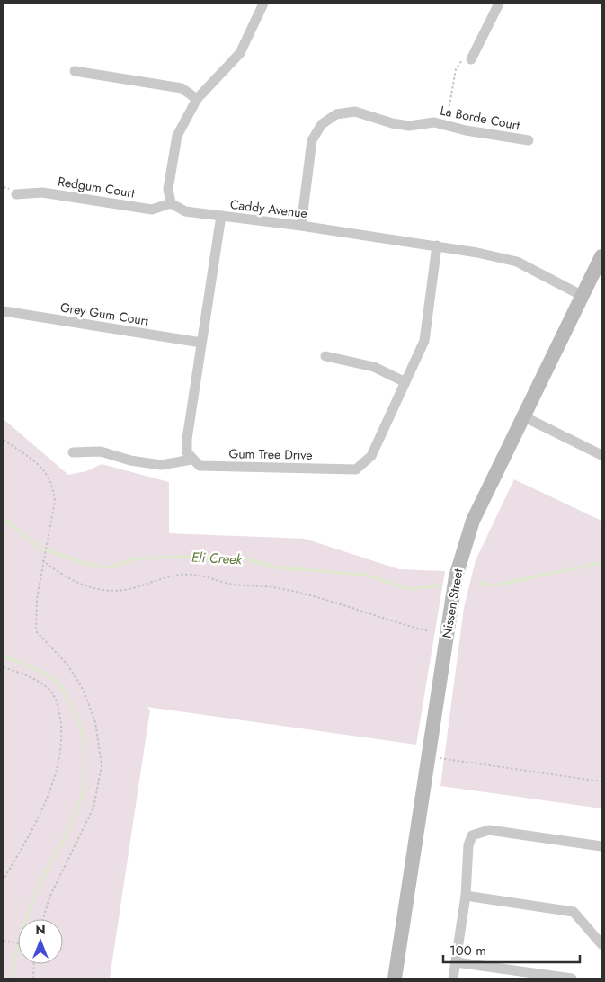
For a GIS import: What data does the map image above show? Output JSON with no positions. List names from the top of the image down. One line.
{"streets":{"street":["La Borde Court","Redgum Court","Caddy Avenue","Grey Gum Court","Gum Tree Drive","Nissen Street"]},"crossings":[["La Borde Court","Caddy Avenue"],["Redgum Court","Caddy Avenue"],["Caddy Avenue","Gum Tree Drive"],["Caddy Avenue","Nissen Street"]],"water":["Eli Creek"],"scale_bar":"100 m","north":"top"}
